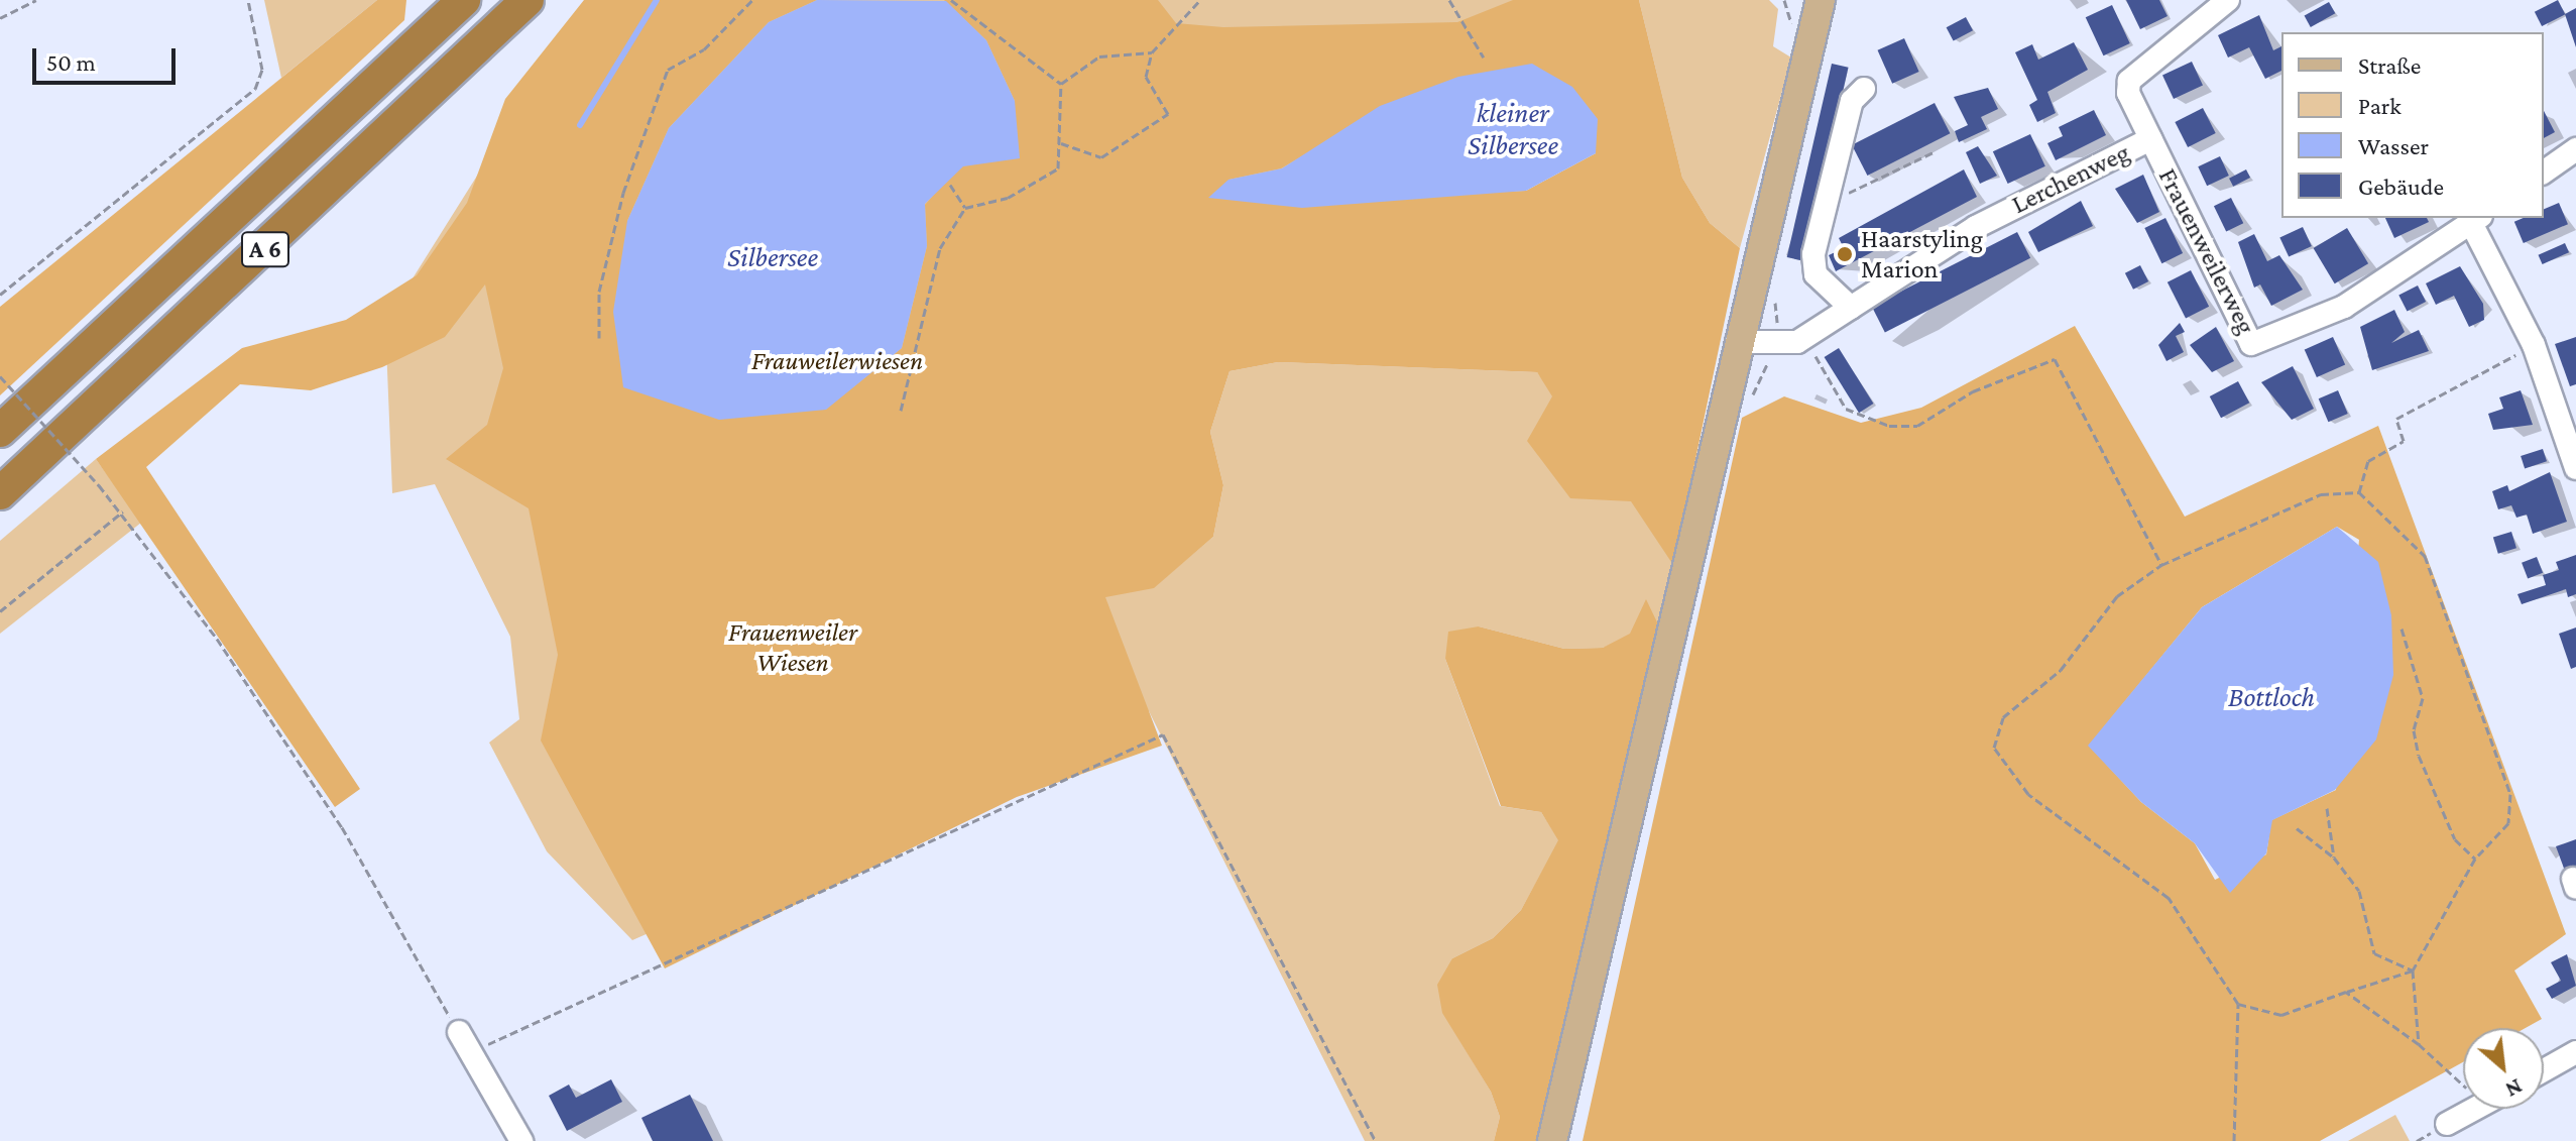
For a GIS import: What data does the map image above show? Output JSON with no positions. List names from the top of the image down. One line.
{"streets":{"highway":["A 6"],"street":["Lerchenweg","Frauenweilerweg"]},"crossings":[["Lerchenweg","Frauenweilerweg"]],"water":["kleiner Silbersee","Silbersee","Bottloch"],"parks":["Frauweilerwiesen","Frauenweiler Wiesen"],"places":["Haarstyling Marion"],"legend":["Straße","Park","Wasser","Gebäude"],"scale_bar":"50 m","north":"bottom right"}
